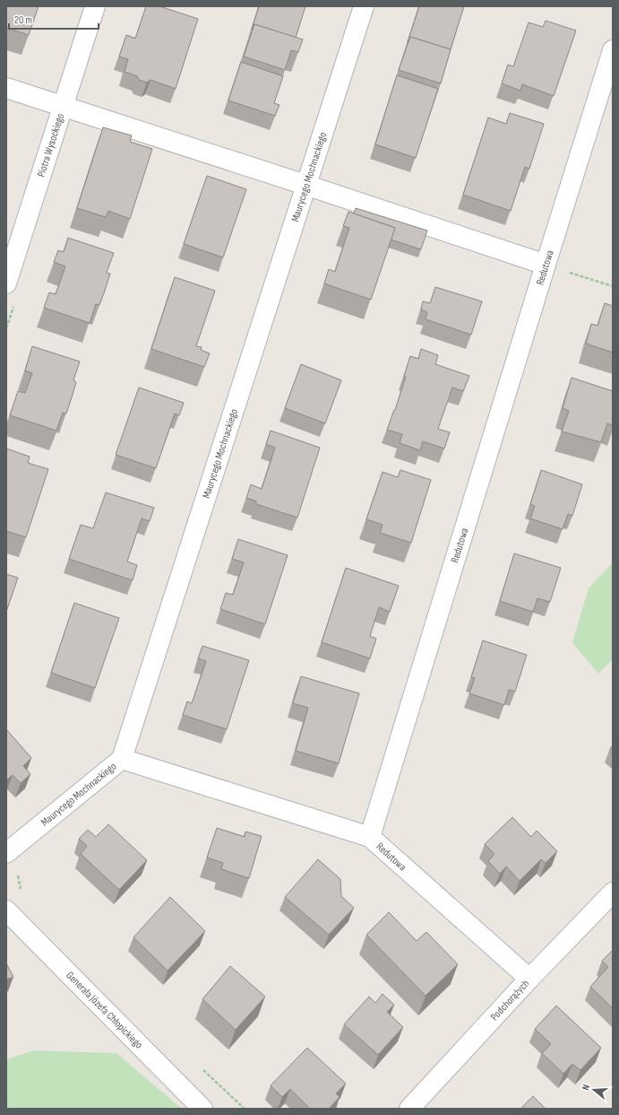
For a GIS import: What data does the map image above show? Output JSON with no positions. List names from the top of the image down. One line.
{"streets":{"street":["Piotra Wysockiego","Maurycego Mochnackiego","Redutowa","Podchorążych","Generała Józefa Chłopickiego"]},"crossings":[["Redutowa","Podchorążych"]],"scale_bar":"20 m","north":"left"}
